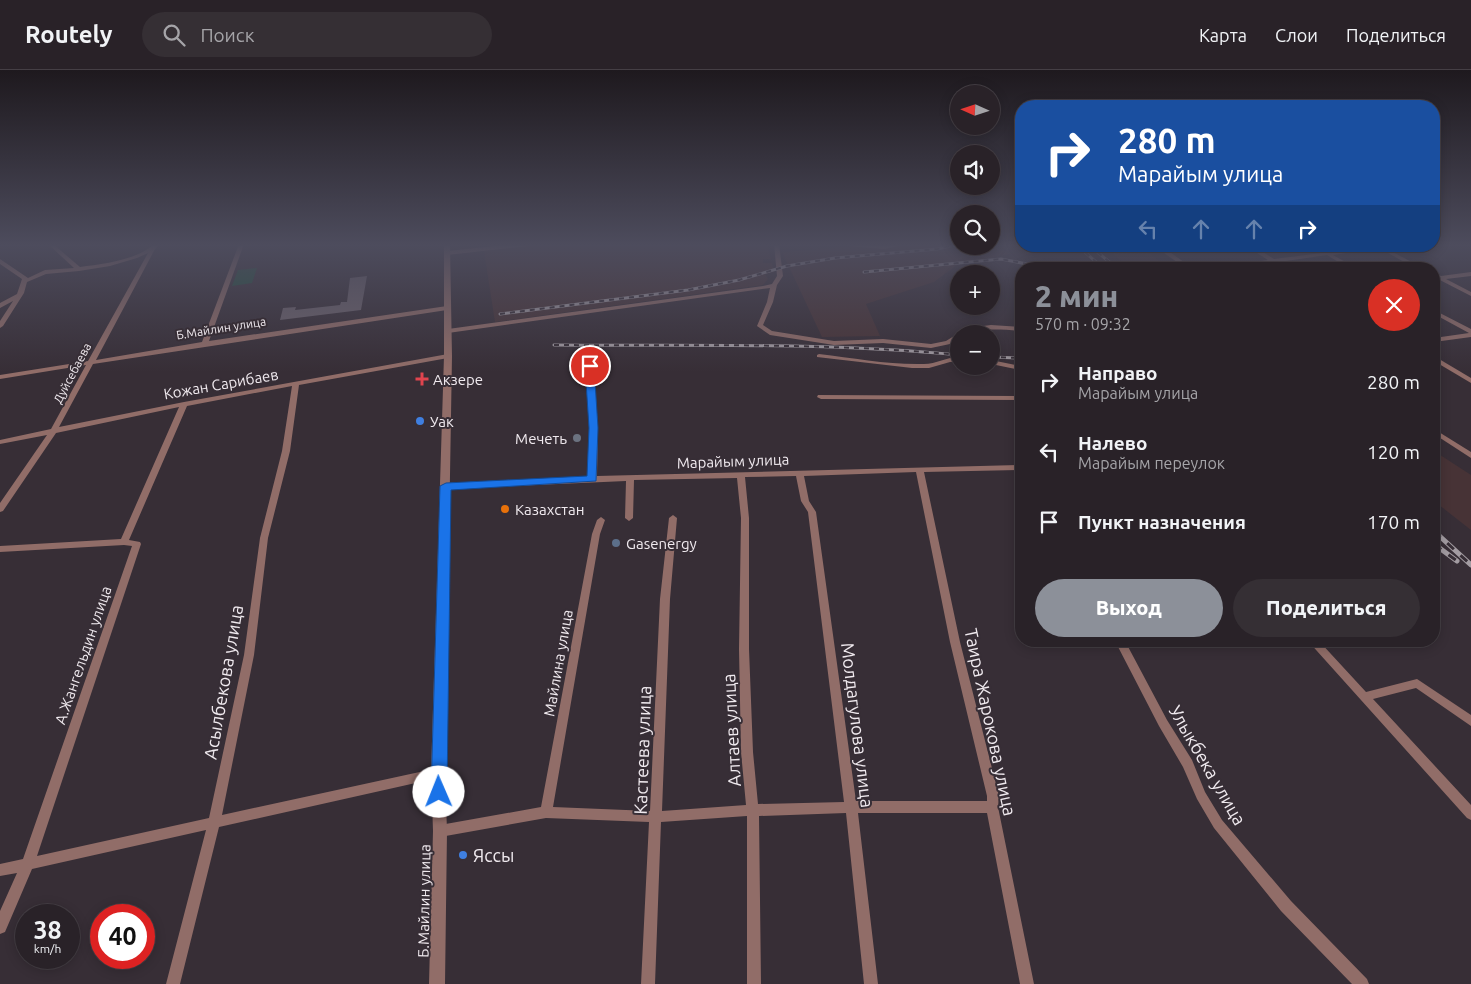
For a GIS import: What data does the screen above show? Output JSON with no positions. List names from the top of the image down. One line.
{"streets":{"street":["Б.Майлин улица","Дуйсебаева","Кожан Сарибаев","Марайым улица","А.Жангельдин улица","Майлина улица","Асылбекова улица","Таира Жарокова улица","Молдагулова улица","Алтаев улица","Кастеева улица","Улыкбека улица"]},"crossings":[["Б.Майлин улица","Дуйсебаева"],["Б.Майлин улица","Кожан Сарибаев"],["Б.Майлин улица","Марайым улица"],["Дуйсебаева","Кожан Сарибаев"],["Кожан Сарибаев","Асылбекова улица"],["Марайым улица","Таира Жарокова улица"],["Марайым улица","Молдагулова улица"],["Марайым улица","Алтаев улица"]],"places":{"health":["Акзере"],"other":["Уак","Мечеть","Казахстан","Gasenergy","Яссы"]},"north":"left","page":{"header":"Routely","search":"Поиск","nav":["Карта","Слои","Поделиться"],"map_buttons":["+","−"],"turn":["280 m","Марайым улица"],"heading":["2 мин","570 m · 09:32"],"list":[{"name":"Направо","note":"Марайым улица","value":"280 m"},{"name":"Налево","note":"Марайым переулок","value":"120 m"},{"name":"Пункт назначения","value":"170 m"}],"buttons":["Выход","Поделиться"],"speed":"38 km/h","limit":"40"}}
